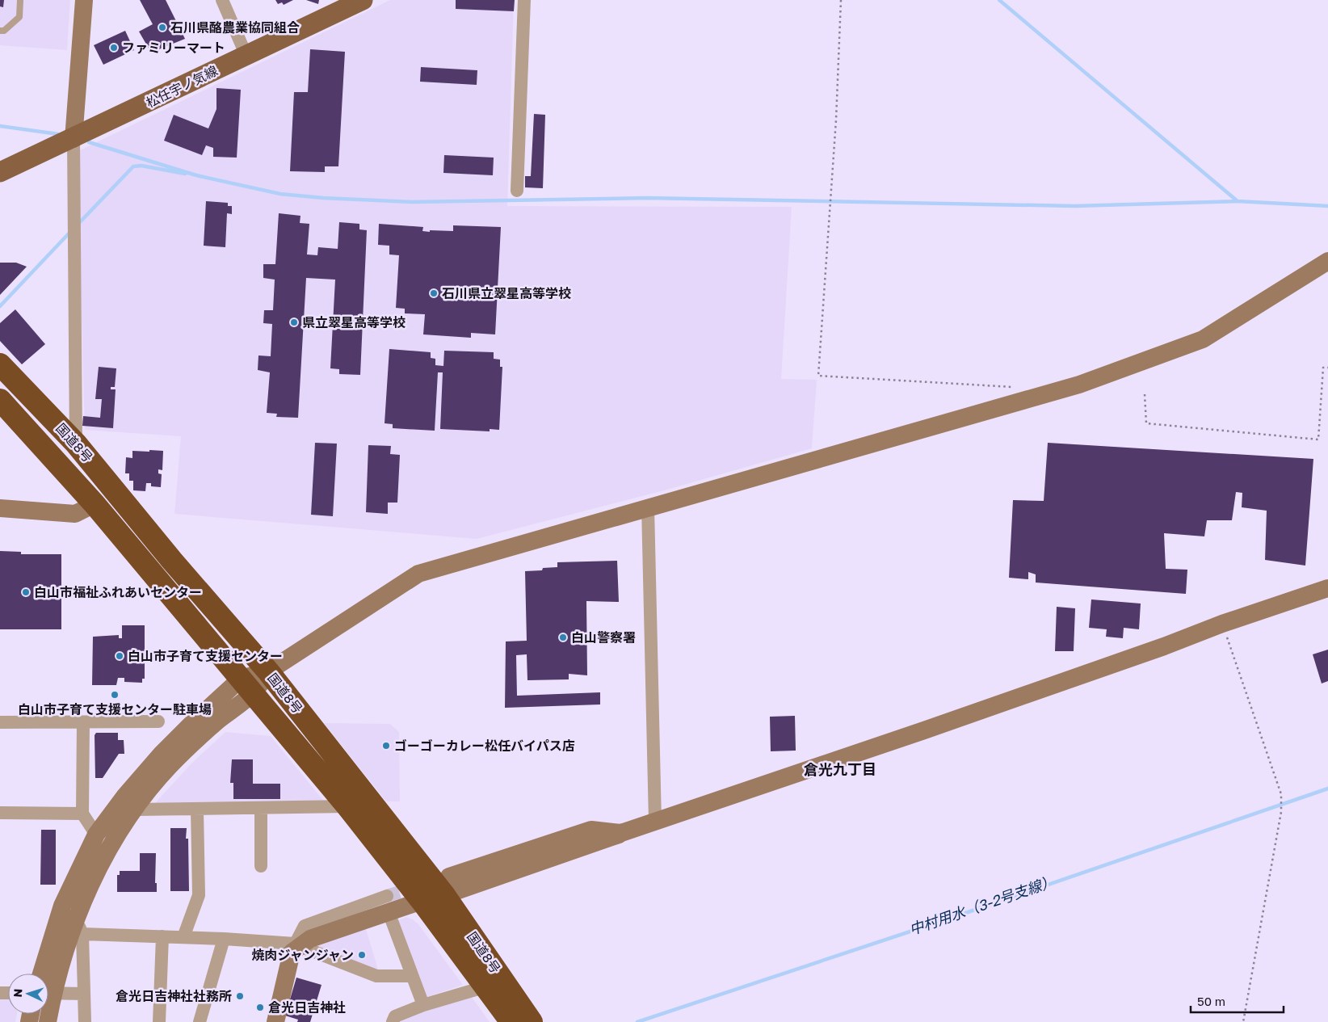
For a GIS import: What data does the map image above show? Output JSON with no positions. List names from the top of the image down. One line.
{"streets":{"highway":["国道8号"],"main road":["松任宇ノ気線"]},"districts":["倉光九丁目"],"water":["中村用水（3-2号支線）"],"places":["石川県酪農業協同組合","ファミリーマート","石川県立翠星高等学校","県立翠星高等学校","白山市福祉ふれあいセンター","白山警察署","白山市子育て支援センター","白山市子育て支援センター駐車場","ゴーゴーカレー松任バイパス店","焼肉ジャンジャン","倉光日吉神社社務所","倉光日吉神社"],"scale_bar":"50 m","north":"left"}
